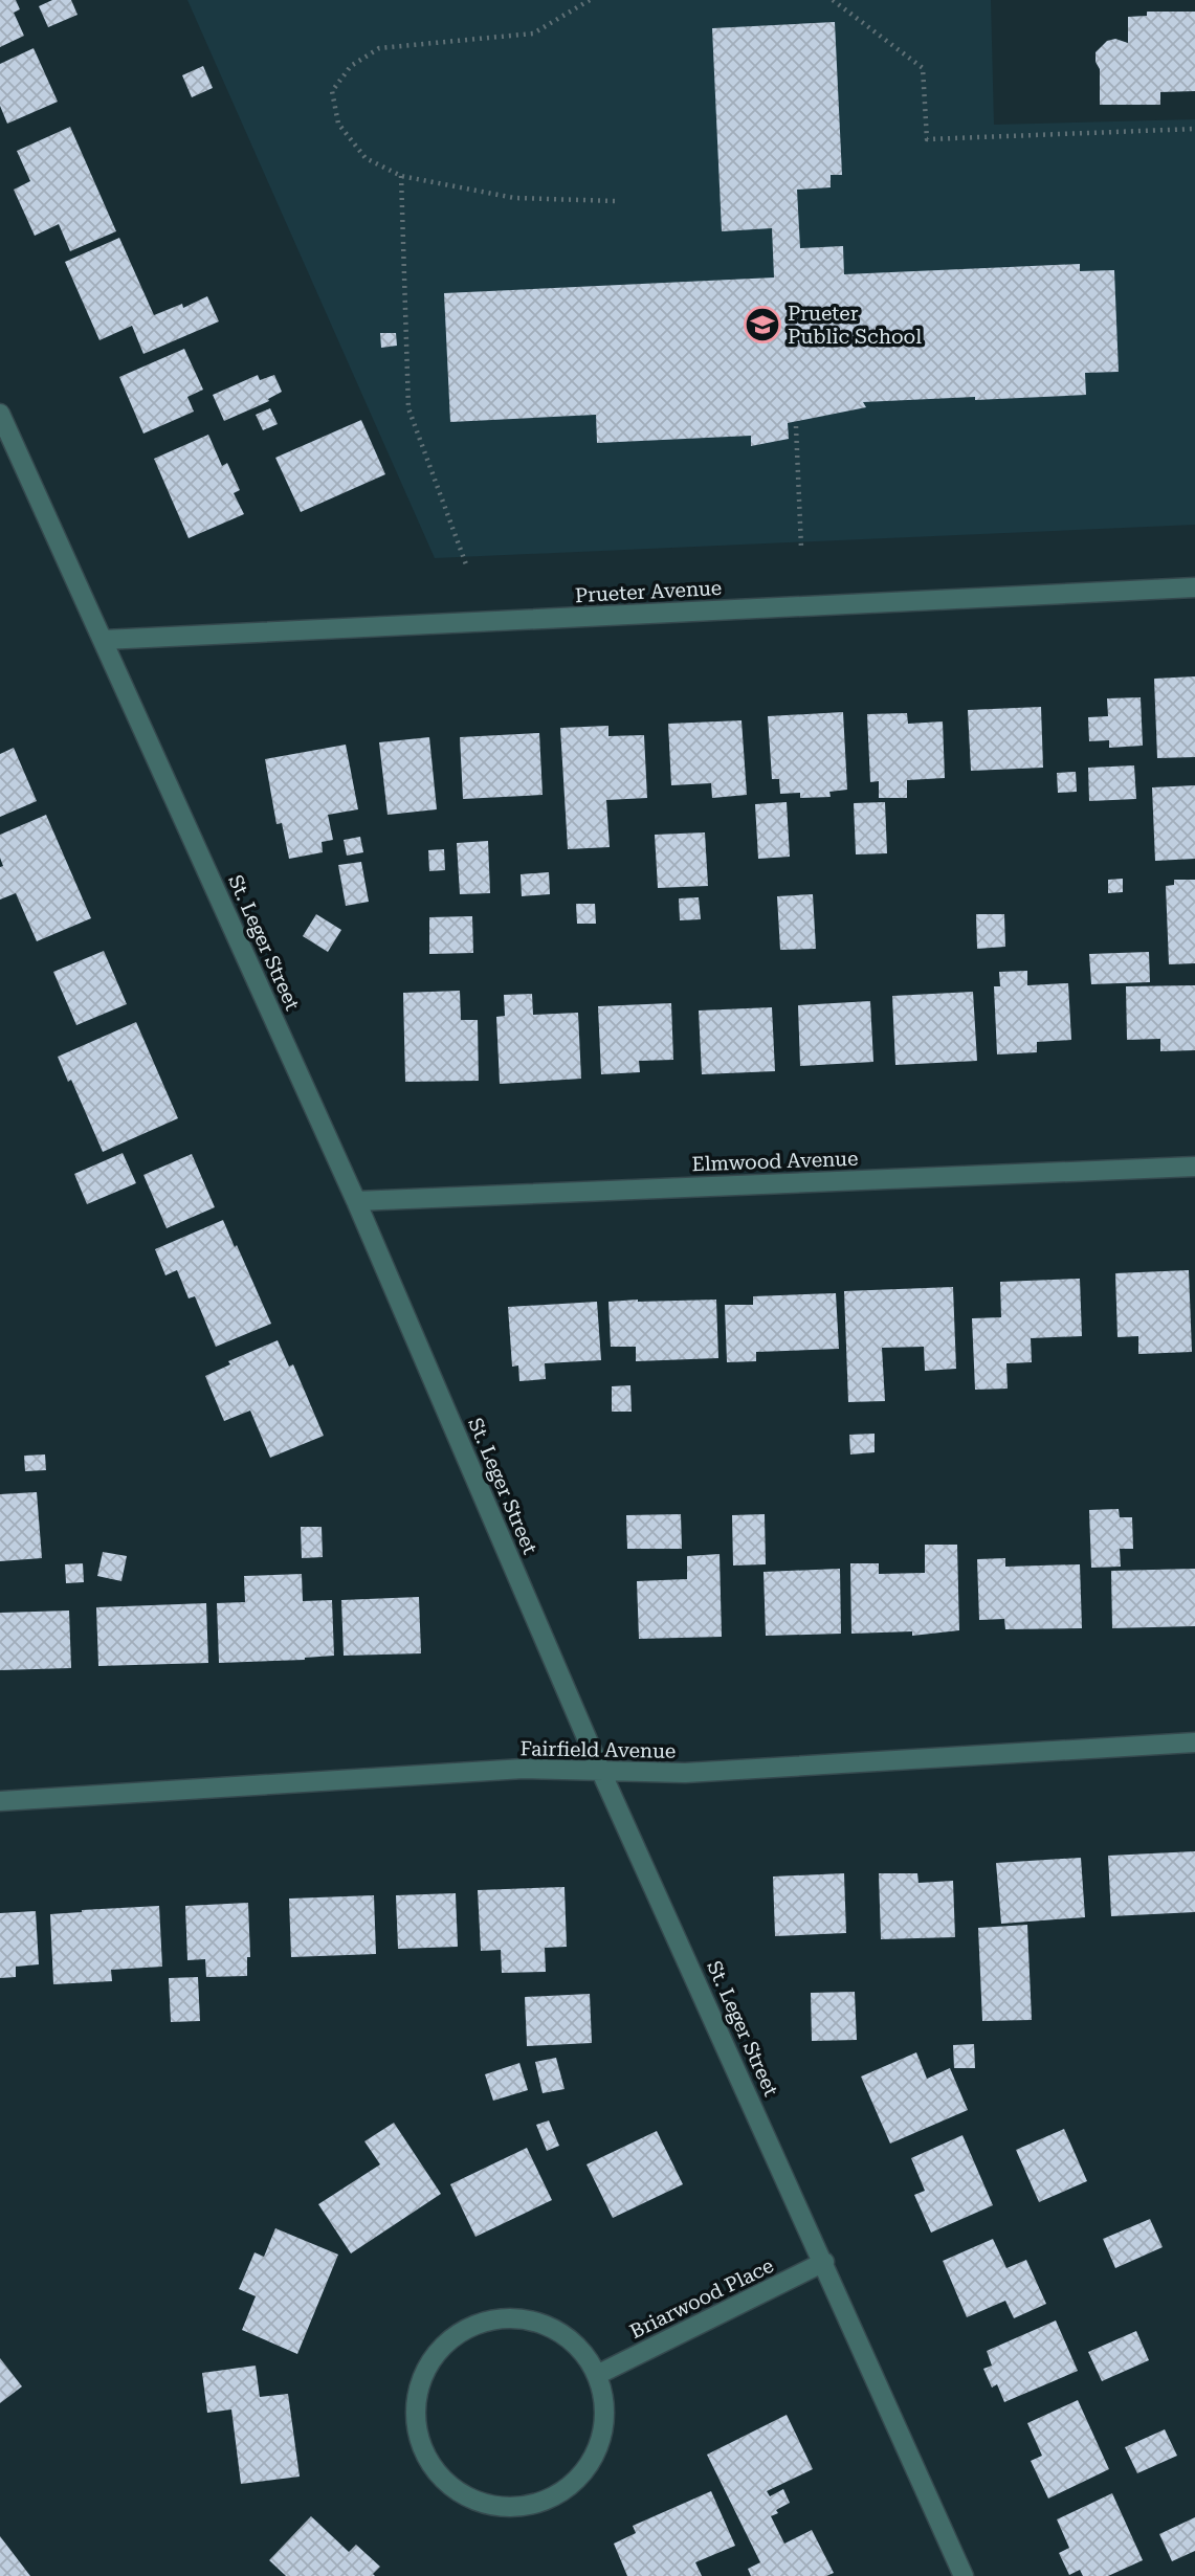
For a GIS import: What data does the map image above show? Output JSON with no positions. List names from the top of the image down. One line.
{"streets":{"street":["Prueter Avenue","St. Leger Street","Elmwood Avenue","Fairfield Avenue","Briarwood Place"]},"crossings":[["Prueter Avenue","St. Leger Street"],["St. Leger Street","Elmwood Avenue"],["St. Leger Street","Fairfield Avenue"],["St. Leger Street","Briarwood Place"]],"places":{"school or university":["Prueter Public School"]}}
